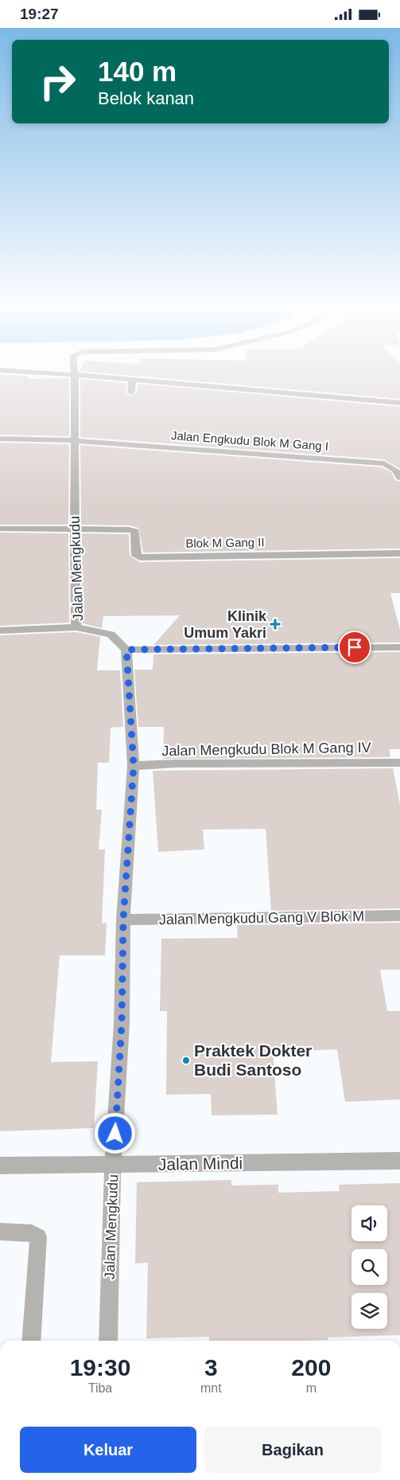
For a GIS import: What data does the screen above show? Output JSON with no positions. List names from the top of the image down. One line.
{"streets":{"street":["Jalan Engkudu Blok M Gang I","Blok M Gang II","Jalan Mengkudu","Jalan Mengkudu Blok M Gang IV","Jalan Mengkudu Gang V Blok M","Jalan Mindi"]},"crossings":[["Jalan Engkudu Blok M Gang I","Jalan Mengkudu"],["Blok M Gang II","Jalan Mengkudu"],["Jalan Mengkudu","Jalan Mengkudu Blok M Gang IV"],["Jalan Mengkudu","Jalan Mengkudu Gang V Blok M"],["Jalan Mengkudu","Jalan Mindi"]],"places":{"health":["Klinik Umum Yakri"],"other":["Praktek Dokter Budi Santoso"]},"page":{"status":"19:27","turn":["140 m","Belok kanan"],"eta":["19:30","Tiba","3","mnt","200","m"],"buttons":["Keluar","Bagikan"]}}
